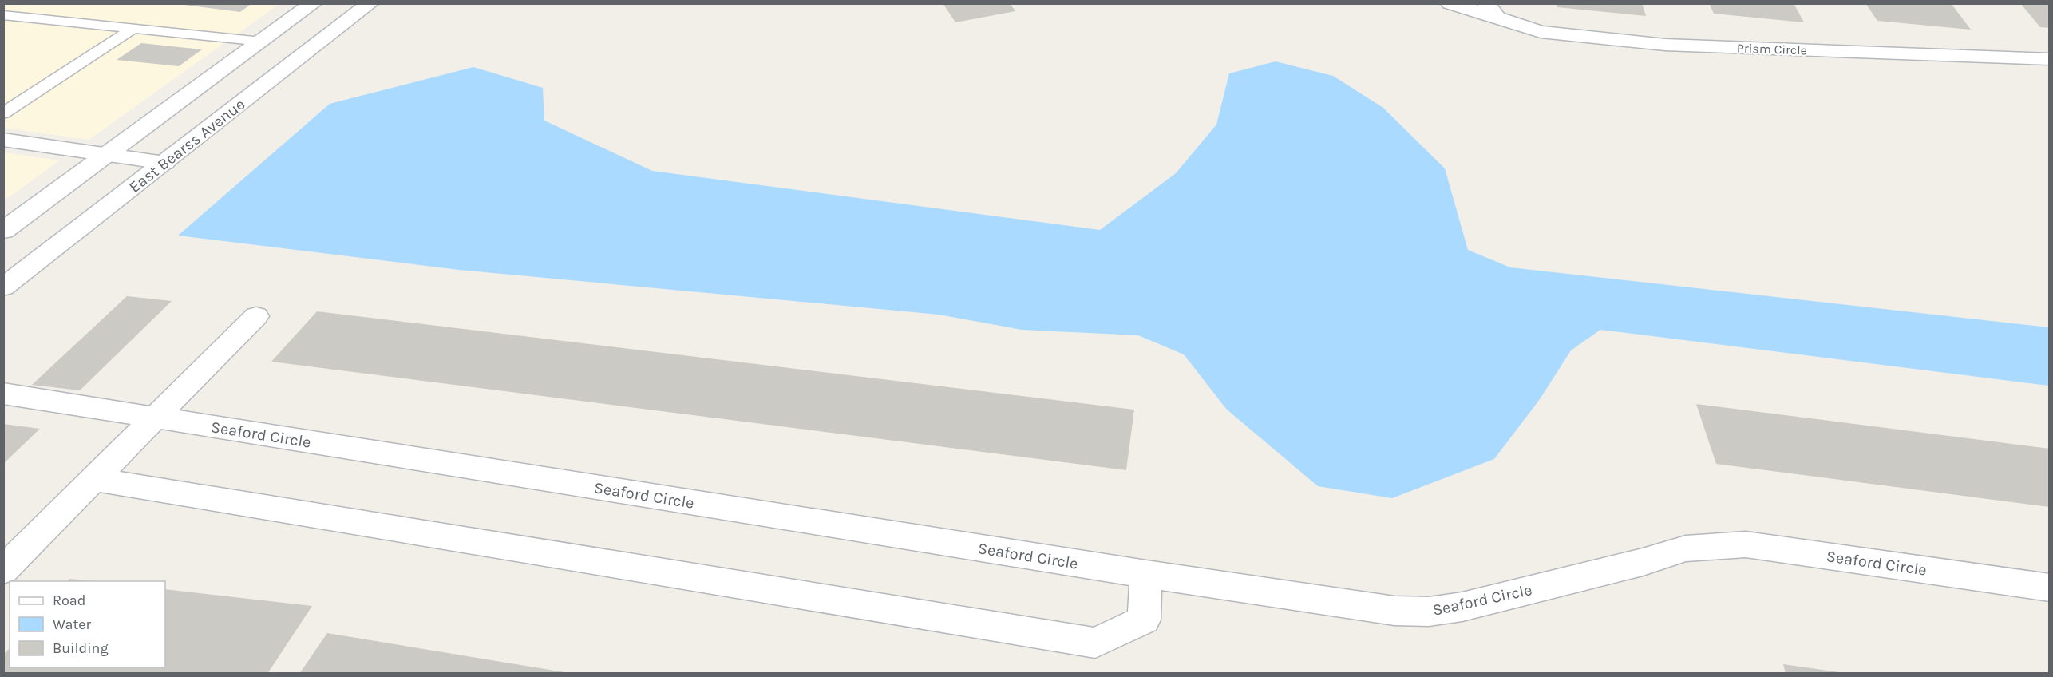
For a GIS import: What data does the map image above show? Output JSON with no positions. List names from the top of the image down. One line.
{"streets":{"street":["Prism Circle","East Bearss Avenue","Seaford Circle"]},"legend":["Road","Water","Building"]}
